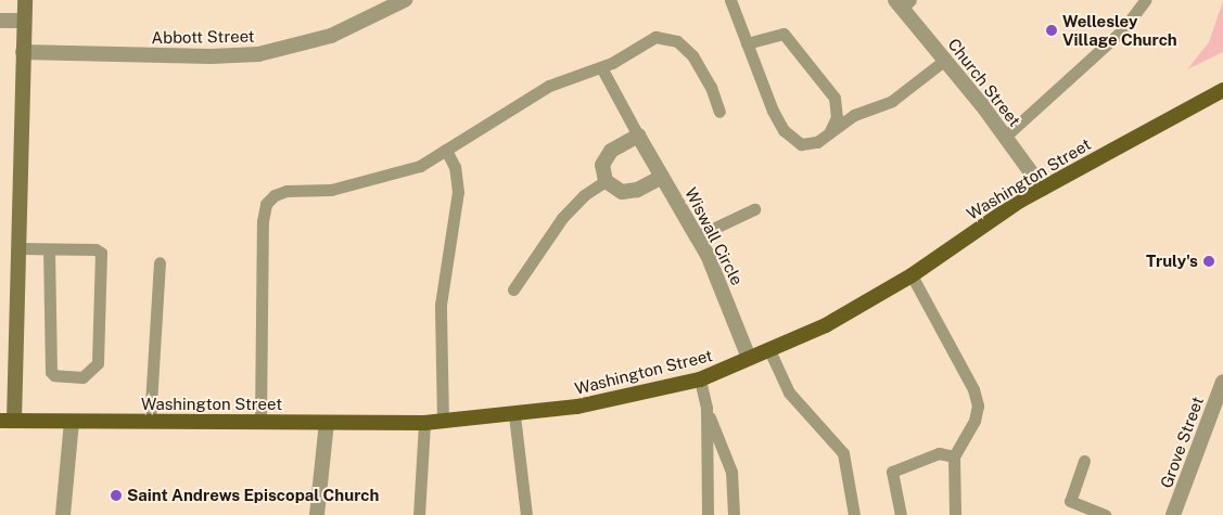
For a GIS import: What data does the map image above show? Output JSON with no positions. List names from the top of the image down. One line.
{"streets":{"main road":["Washington Street"],"street":["Abbott Street","Church Street","Wiswall Circle","Grove Street"]},"crossings":[["Church Street","Washington Street"],["Washington Street","Wiswall Circle"]],"places":["Wellesley Village Church","Truly's","Saint Andrews Episcopal Church"]}
